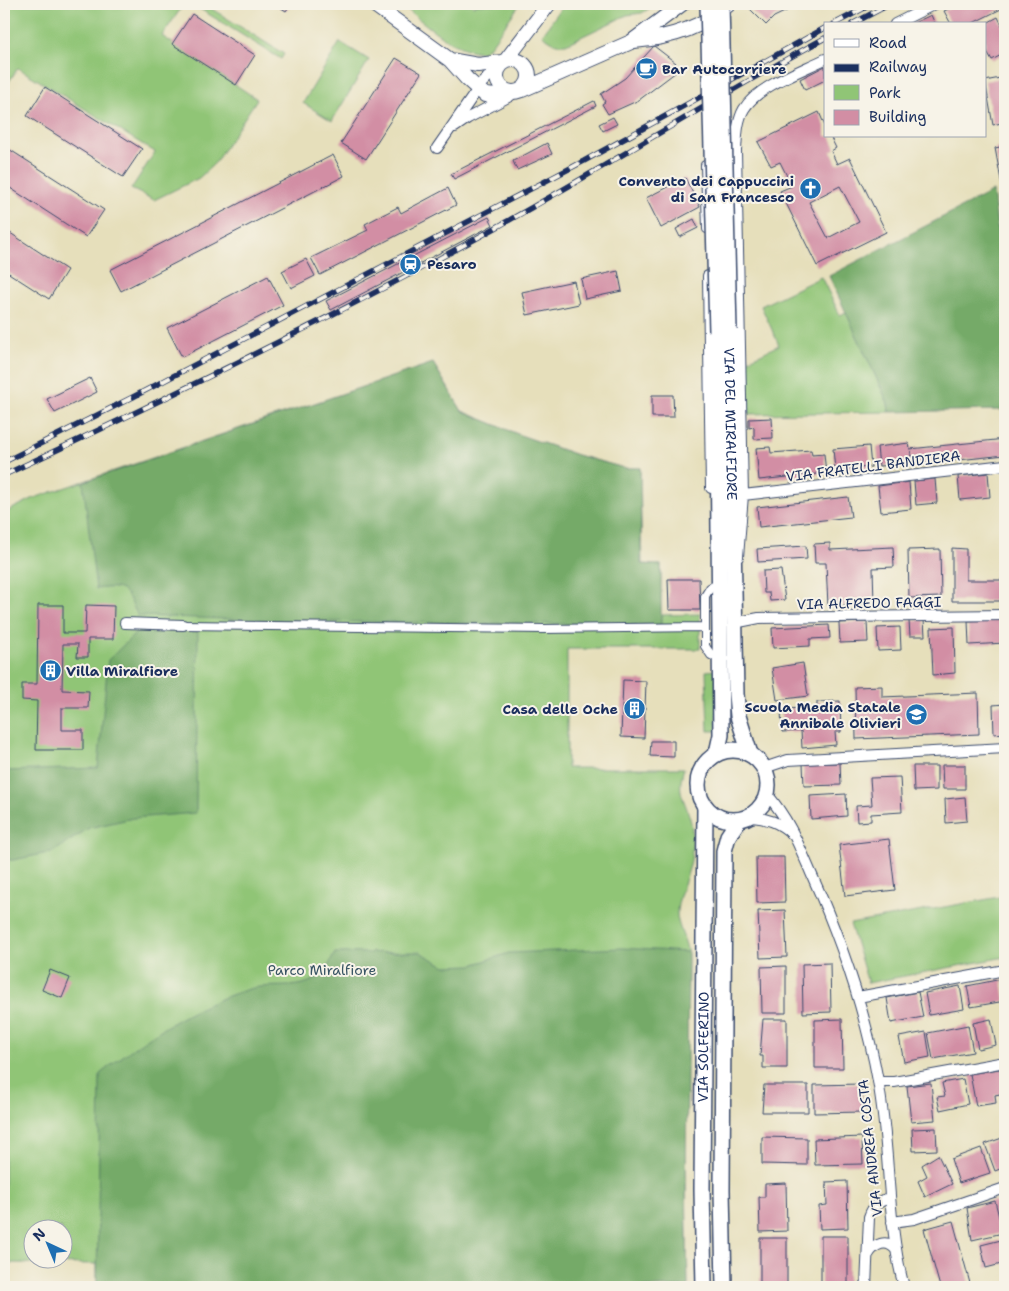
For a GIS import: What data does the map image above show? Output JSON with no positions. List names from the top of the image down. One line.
{"streets":{"main road":["VIA DEL MIRALFIORE","VIA SOLFERINO"],"street":["VIA FRATELLI BANDIERA","VIA ALFREDO FAGGI","VIA ANDREA COSTA"]},"crossings":[["VIA DEL MIRALFIORE","VIA ALFREDO FAGGI"],["VIA DEL MIRALFIORE","VIA SOLFERINO"],["VIA DEL MIRALFIORE","VIA ANDREA COSTA"],["VIA SOLFERINO","VIA ANDREA COSTA"]],"parks":["Parco Miralfiore"],"places":{"cafe":["Bar Autocorriere"],"church":["Convento dei Cappuccini di San Francesco"],"station":["Pesaro"],"building":["Villa Miralfiore","Casa delle Oche"],"school or university":["Scuola Media Statale Annibale Olivieri"]},"legend":["Road","Railway","Park","Building"],"north":"top left"}
